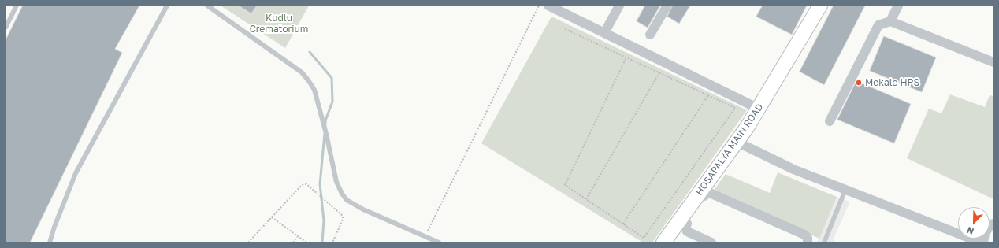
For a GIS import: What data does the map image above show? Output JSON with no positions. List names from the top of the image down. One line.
{"streets":{"street":["HOSAPALYA MAIN ROAD"]},"parks":["Kudlu Crematorium"],"places":["Mekale HPS"],"north":"bottom left"}
